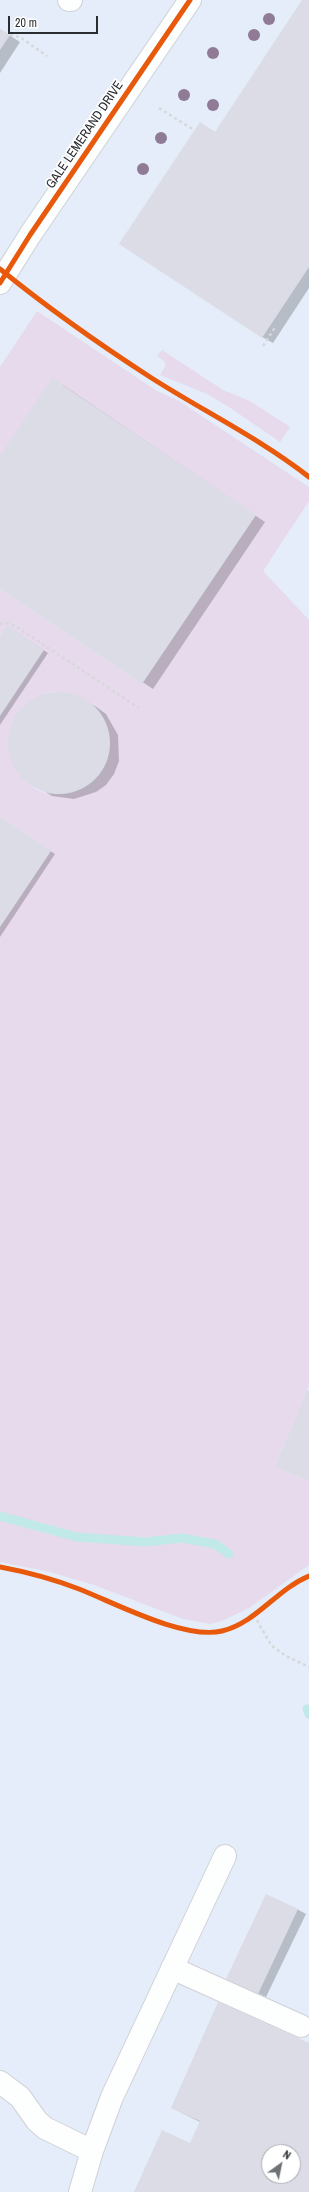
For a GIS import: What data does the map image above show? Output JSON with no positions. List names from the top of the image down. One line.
{"streets":{"street":["GALE LEMERAND DRIVE"]},"scale_bar":"20 m","north":"top right"}
